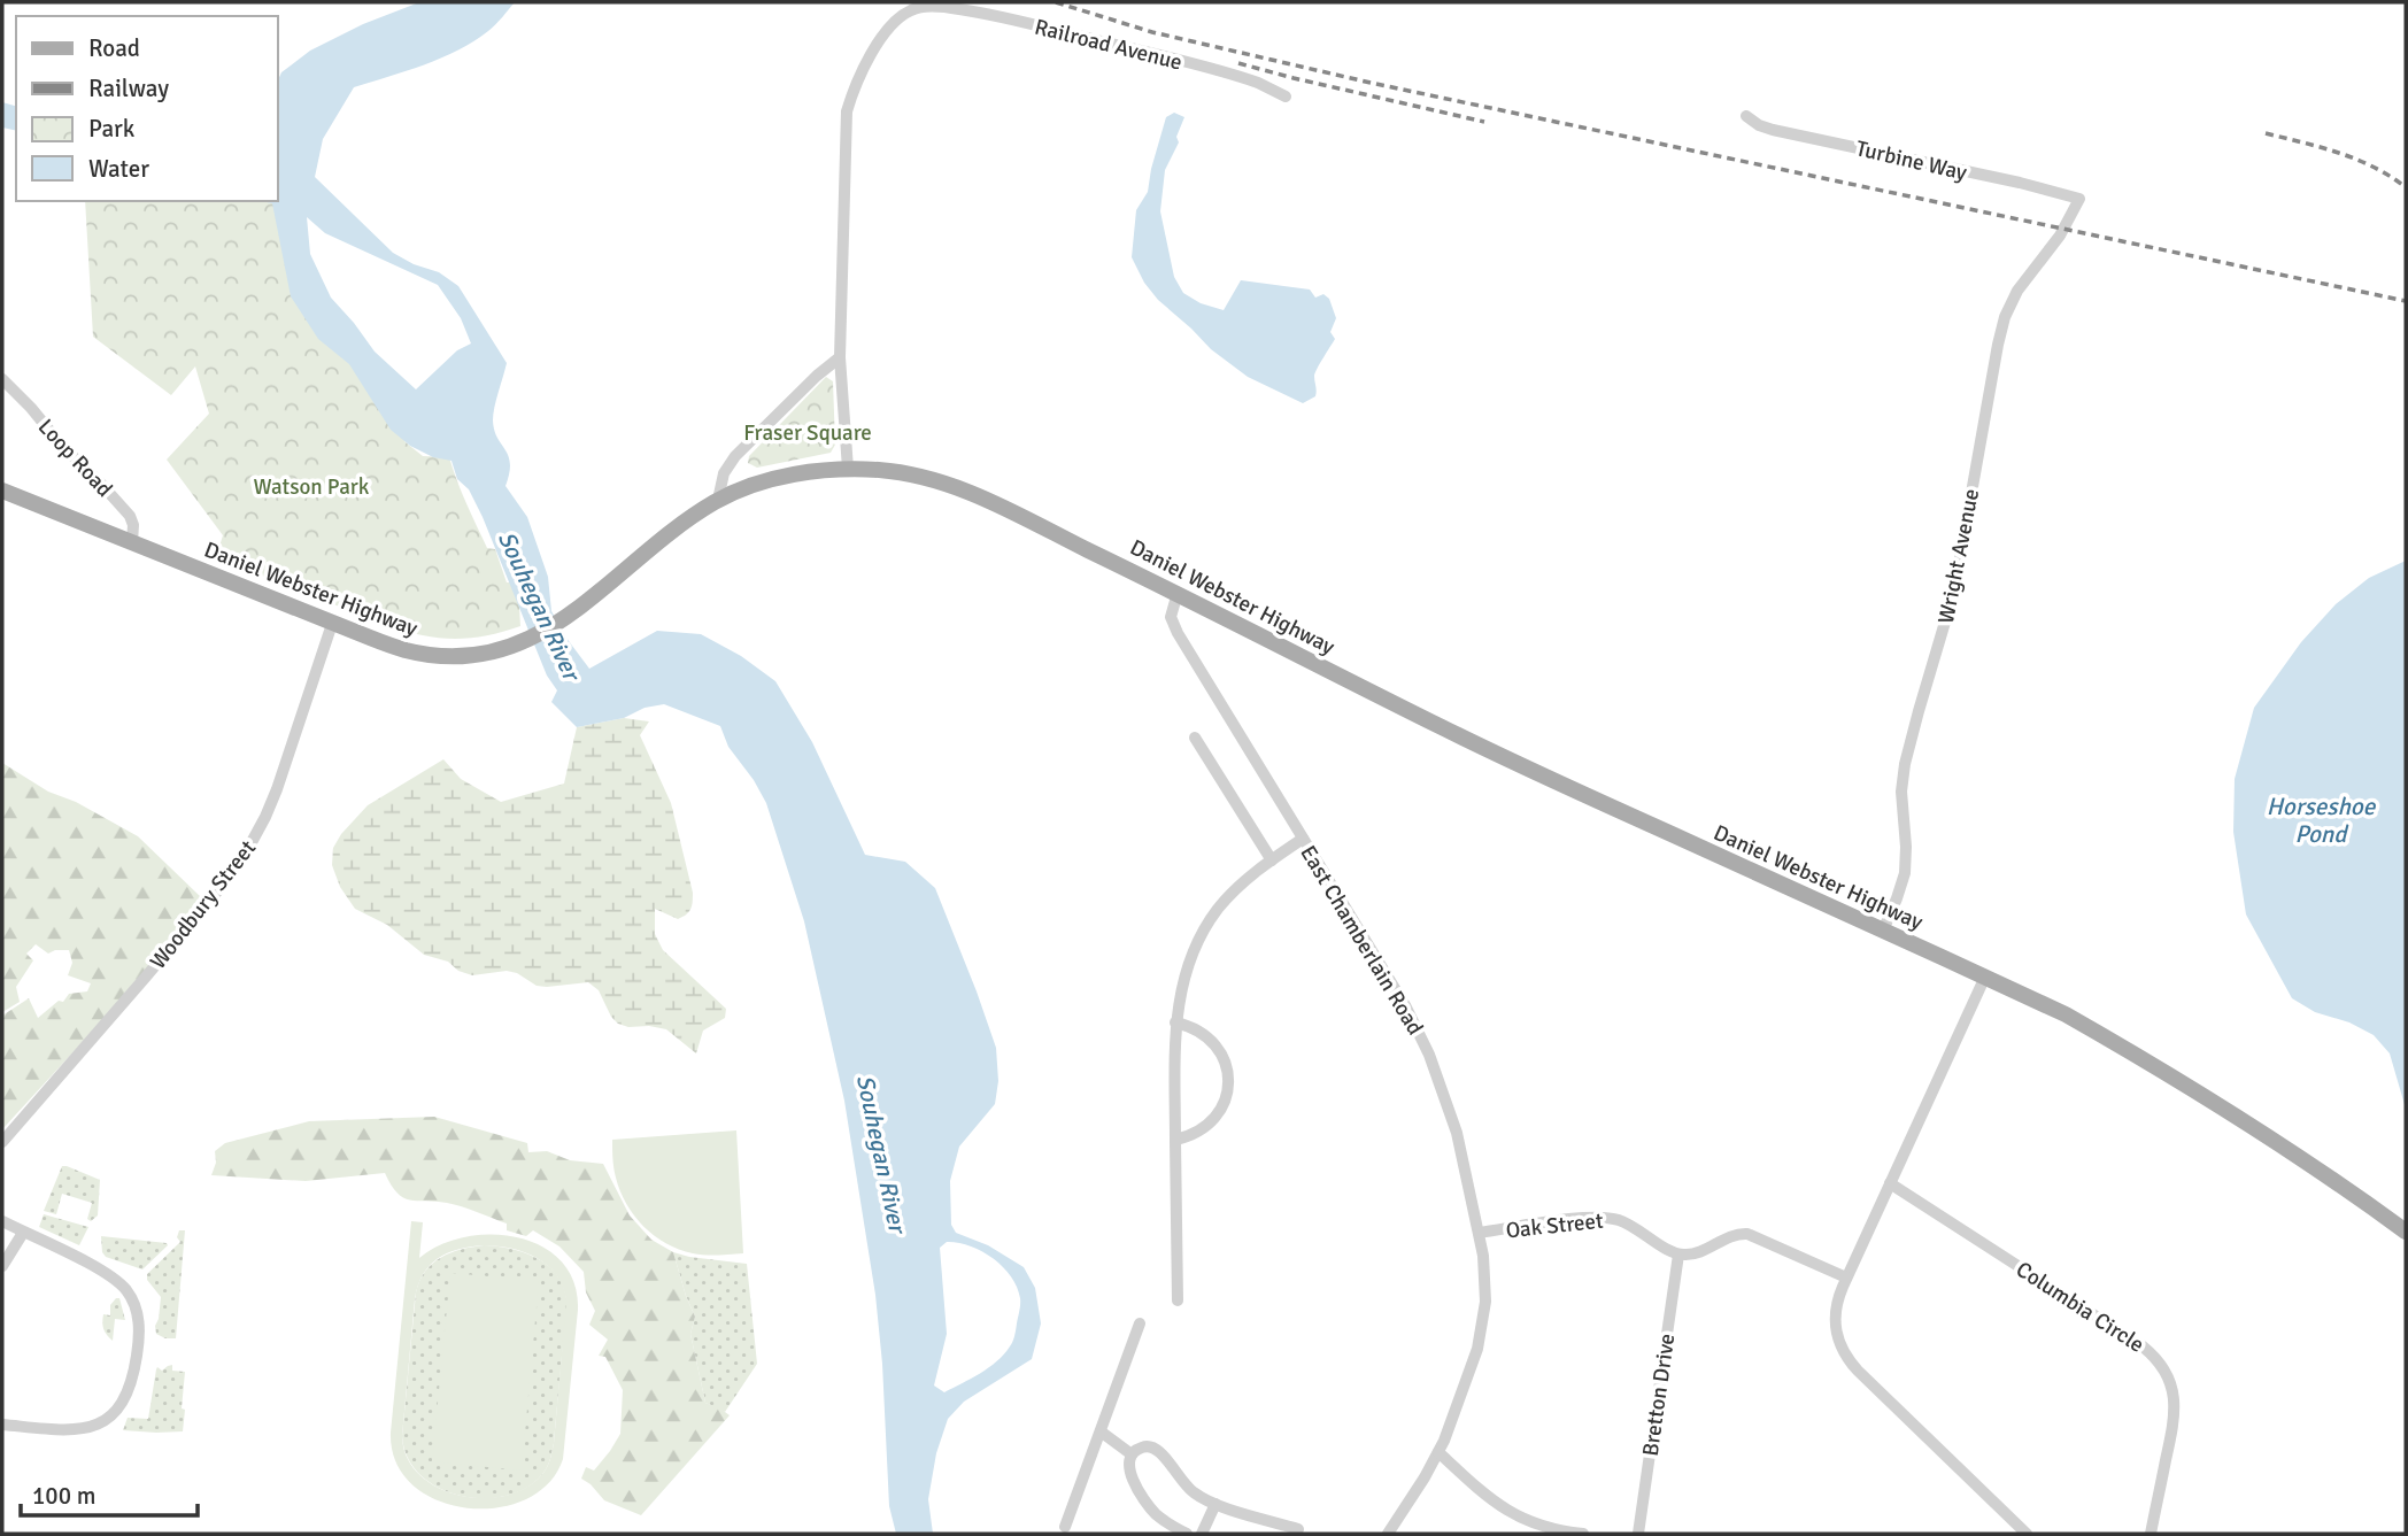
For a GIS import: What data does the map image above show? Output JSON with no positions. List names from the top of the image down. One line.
{"streets":{"main road":["Daniel Webster Highway"],"street":["Railroad Avenue","Turbine Way","Loop Road","Wright Avenue","Woodbury Street","East Chamberlain Road","Oak Street","Columbia Circle","Bretton Drive"]},"crossings":[["Railroad Avenue","Daniel Webster Highway"],["Turbine Way","Wright Avenue"],["Loop Road","Daniel Webster Highway"],["Wright Avenue","Daniel Webster Highway"],["Daniel Webster Highway","Woodbury Street"],["Daniel Webster Highway","East Chamberlain Road"],["East Chamberlain Road","Oak Street"],["Oak Street","Bretton Drive"]],"water":["Souhegan River","Horseshoe Pond"],"parks":["Fraser Square","Watson Park"],"legend":["Road","Railway","Park","Water"],"scale_bar":"100 m"}
